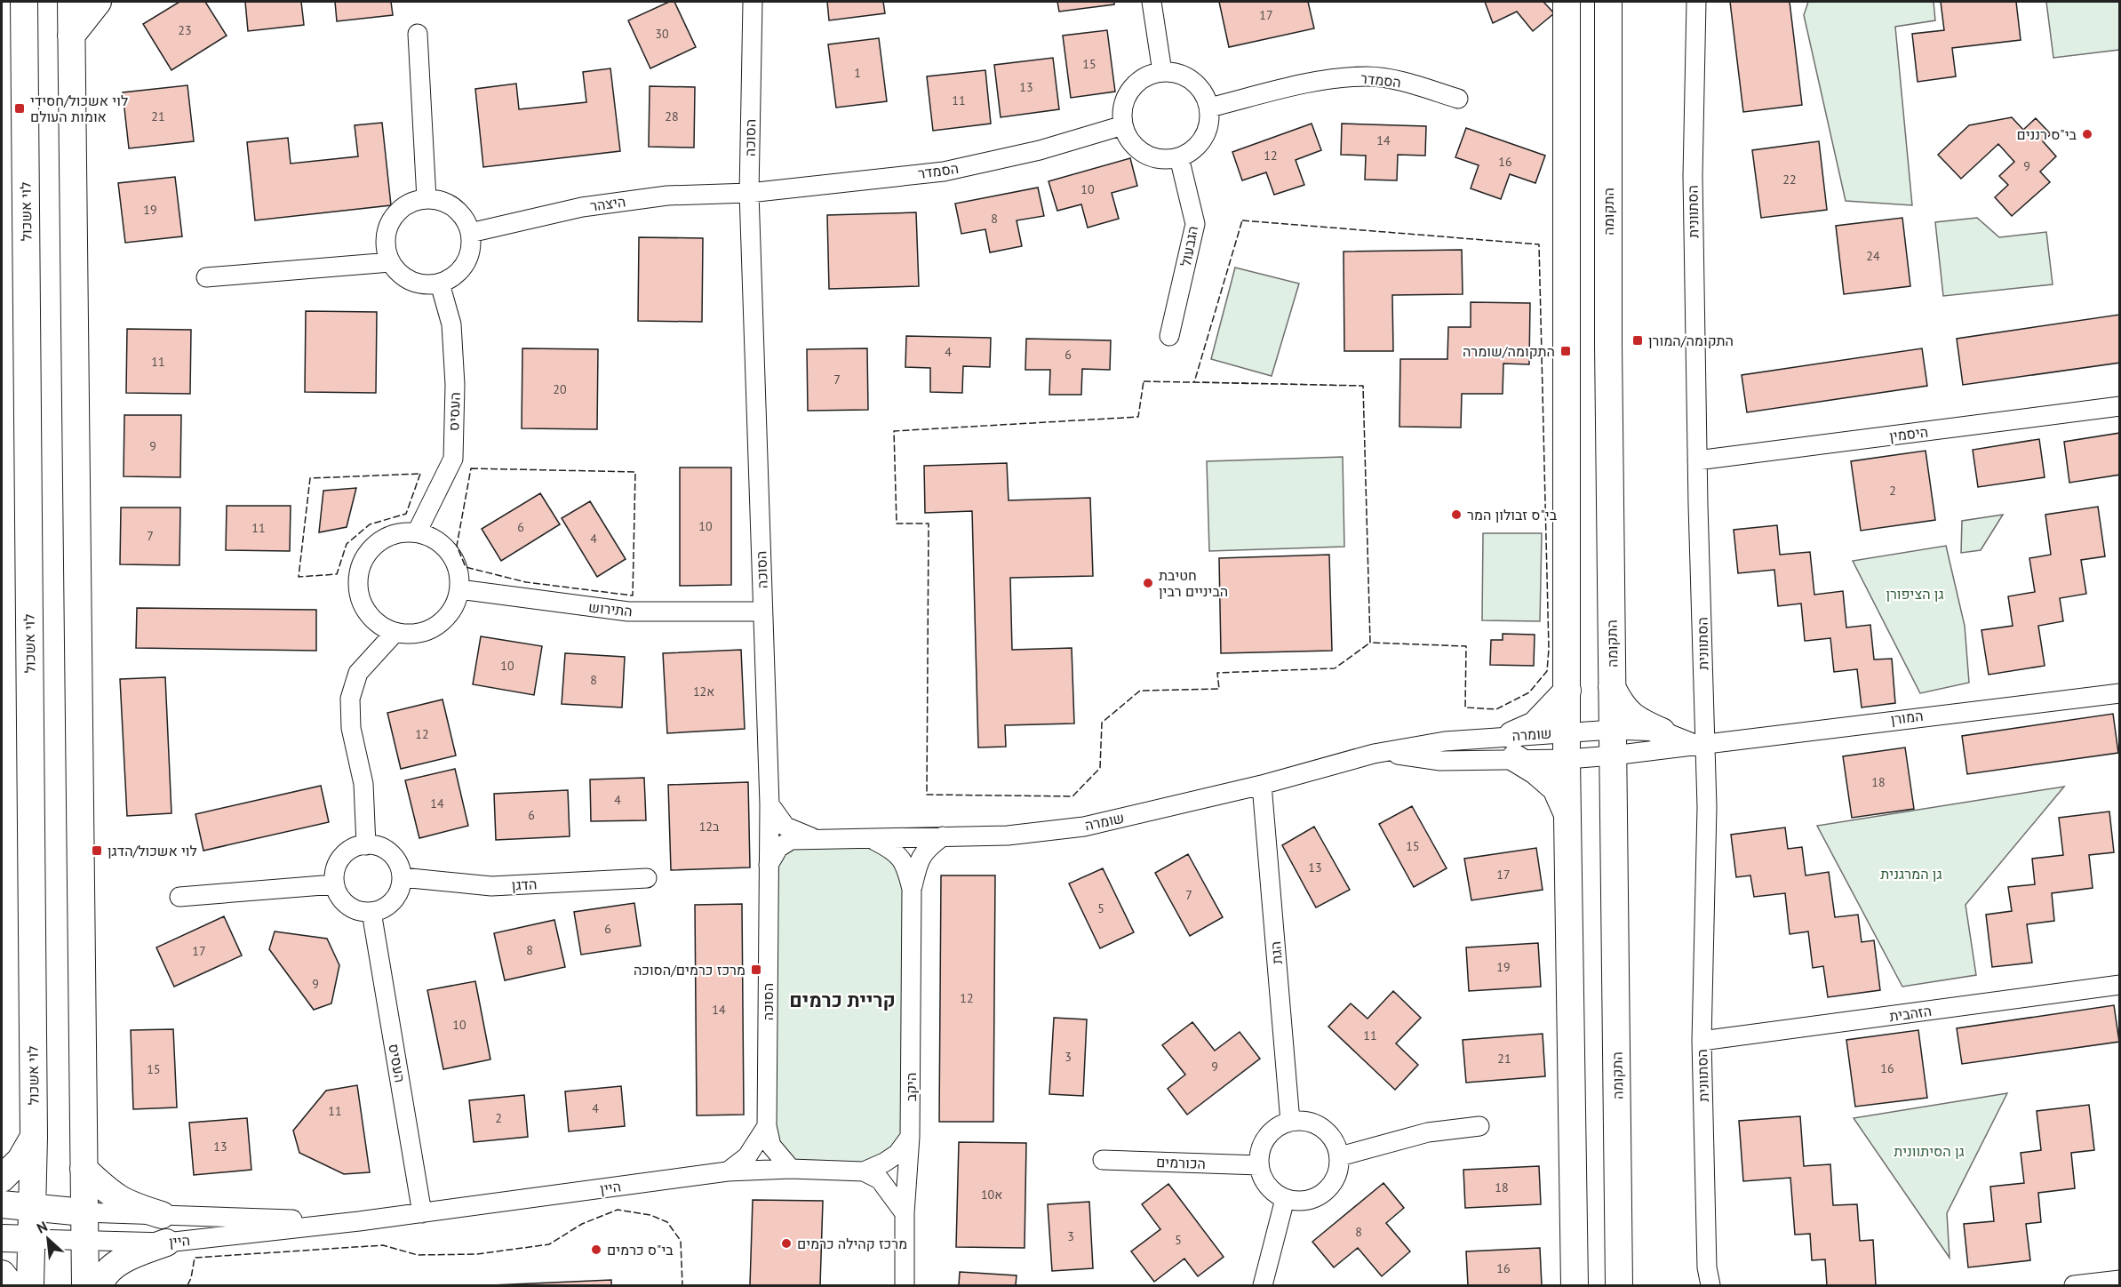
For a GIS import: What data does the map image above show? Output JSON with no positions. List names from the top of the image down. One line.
{"streets":{"street":["הסמדר","הסוכה","היצהר","לוי אשכול","התקומה","הסתוונית","הגבעול","העסיס","היסמין","התירוש","המורן","שומרה","הדגן","הגת","הזהבית","היקב","הכורמים","היין"]},"crossings":[["הסמדר","הסוכה"],["הסמדר","היצהר"],["הסמדר","הגבעול"],["הסוכה","היצהר"],["הסוכה","התירוש"],["הסוכה","שומרה"],["הסוכה","היין"],["היצהר","העסיס"],["לוי אשכול","היין"],["התקומה","המורן"],["התקומה","שומרה"],["הסתוונית","היסמין"],["הסתוונית","המורן"],["הסתוונית","הזהבית"],["העסיס","התירוש"],["העסיס","הדגן"],["העסיס","היין"],["המורן","שומרה"],["שומרה","הגת"],["שומרה","היקב"],["הגת","הכורמים"],["היקב","היין"]],"districts":["קריית כרמים"],"parks":["גן הציפורן","גן המרגנית","גן הסיתוונית"],"places":{"transit":["לוי אשכול/חסידי אומות העולם","התקומה/המורן","התקומה/שומרה","לוי אשכול/הדגן","מרכז כרמים/הסוכה"],"other":["בי\"ס רננים","בי\"ס זבולון המר","חטיבת הביניים רבין","מרכז קהילה כרמים","בי\"ס כרמים"]},"house_numbers":["17","23","30","15","1","13","11","21","28","14","12","16","9","22","10","19","8","24","4","6","11","7","20","9","2","10","6","11","7","4","10","8","12א","12","18","4","14","6","12ב","15","13","17","7","5","6","8","17","19","9","12","14","10","11","3","21","9","16","15","4","11","2","13","18","10א","8","3","5","16"],"north":"top left"}
